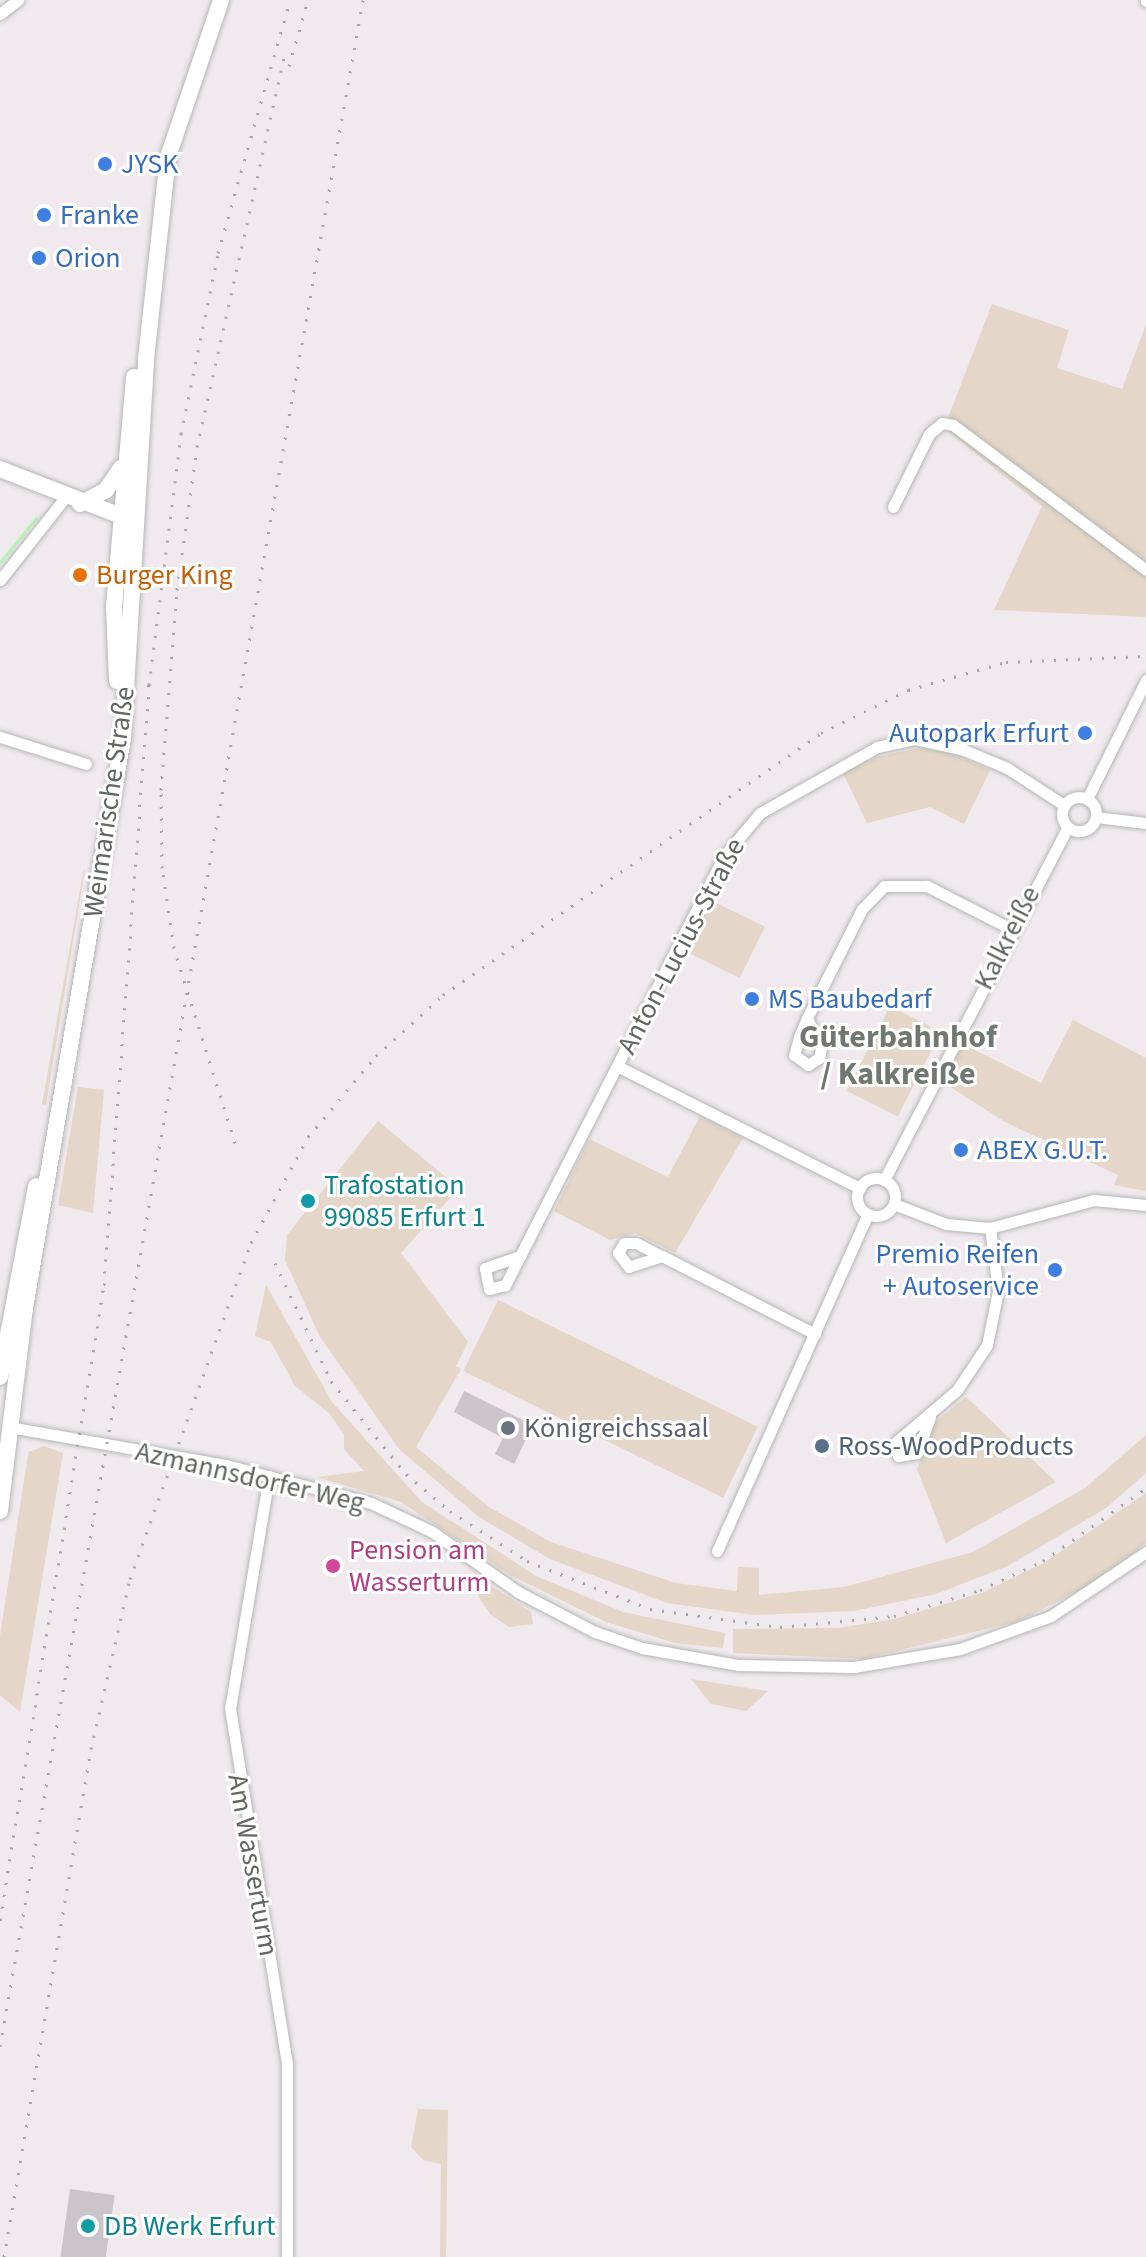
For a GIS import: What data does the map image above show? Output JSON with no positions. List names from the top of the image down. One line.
{"streets":{"main road":["Weimarische Straße"],"street":["Kalkreiße","Anton-Lucius-Straße","Azmannsdorfer Weg","Am Wasserturm"]},"crossings":[["Weimarische Straße","Azmannsdorfer Weg"],["Azmannsdorfer Weg","Am Wasserturm"]],"districts":["Güterbahnhof / Kalkreiße"],"places":["JYSK","Franke","Orion","Burger King","Autopark Erfurt","MS Baubedarf","ABEX G.U.T.","Trafostation 99085 Erfurt 1","Premio Reifen + Autoservice","Königreichssaal","Ross-WoodProducts","Pension am Wasserturm","DB Werk Erfurt"]}
